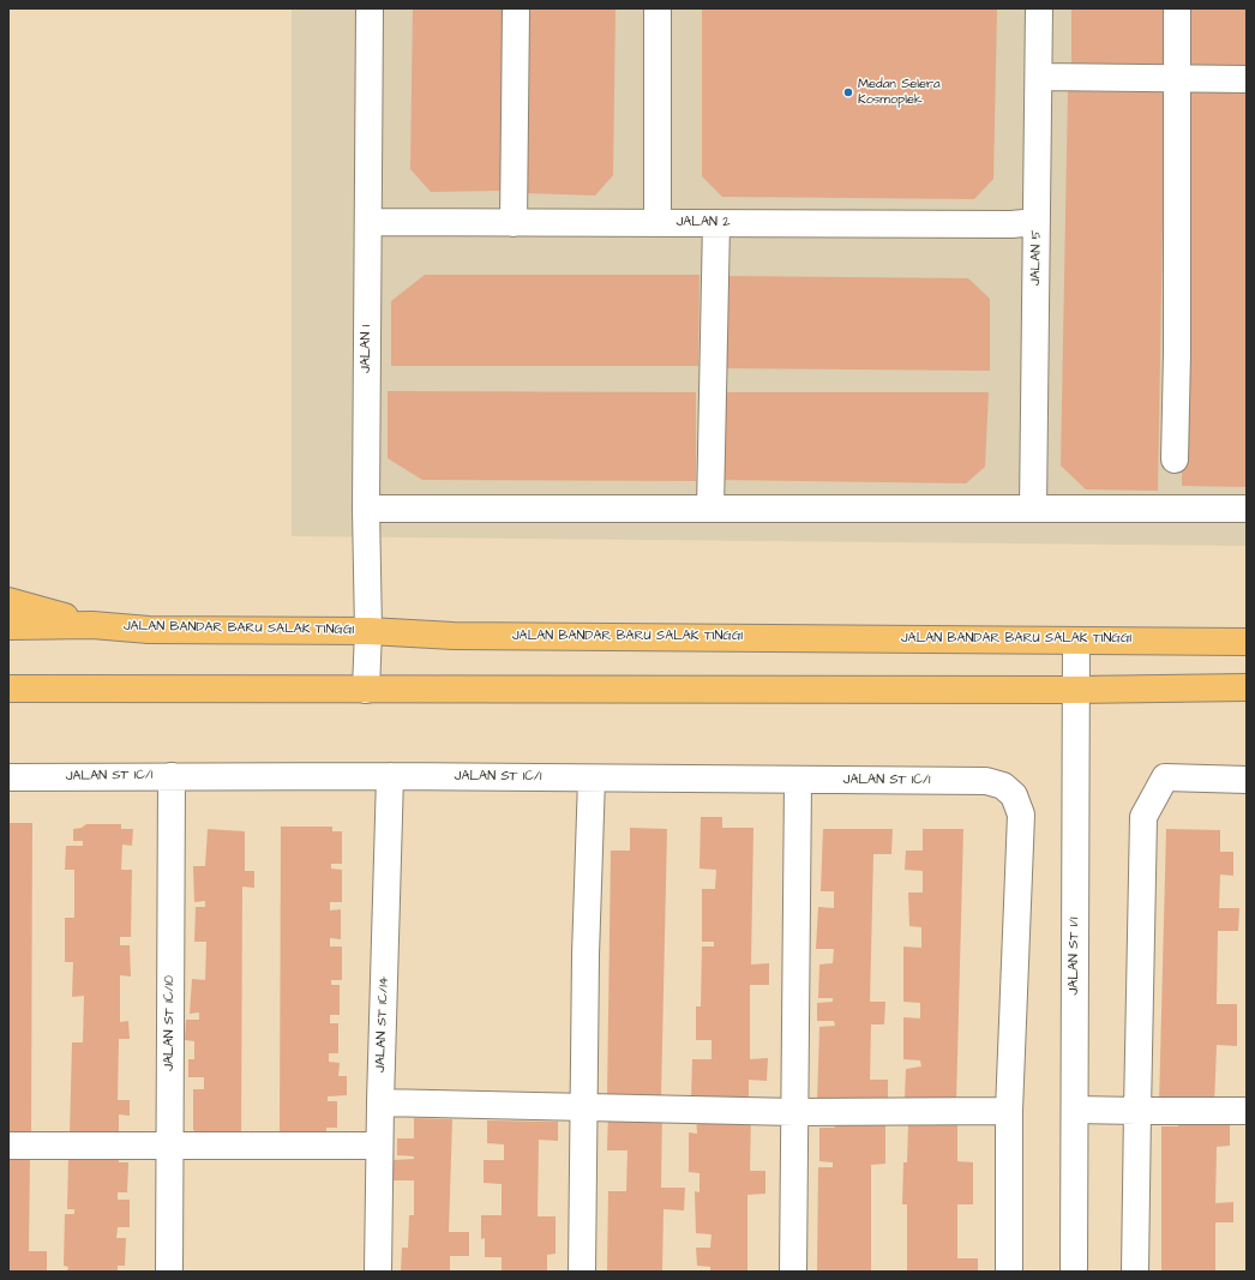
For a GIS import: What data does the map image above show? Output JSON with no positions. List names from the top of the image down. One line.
{"streets":{"main road":["JALAN BANDAR BARU SALAK TINGGI"],"street":["JALAN 2","JALAN 5","JALAN 1","JALAN ST 1C/1","JALAN ST 1/1","JALAN ST 1C/10","JALAN ST 1C/14"]},"crossings":[["JALAN 2","JALAN 5"],["JALAN 2","JALAN 1"],["JALAN 1","JALAN BANDAR BARU SALAK TINGGI"],["JALAN BANDAR BARU SALAK TINGGI","JALAN ST 1/1"],["JALAN ST 1C/1","JALAN ST 1C/10"],["JALAN ST 1C/1","JALAN ST 1C/14"]],"places":["Medan Selera Kosmoplek"]}
